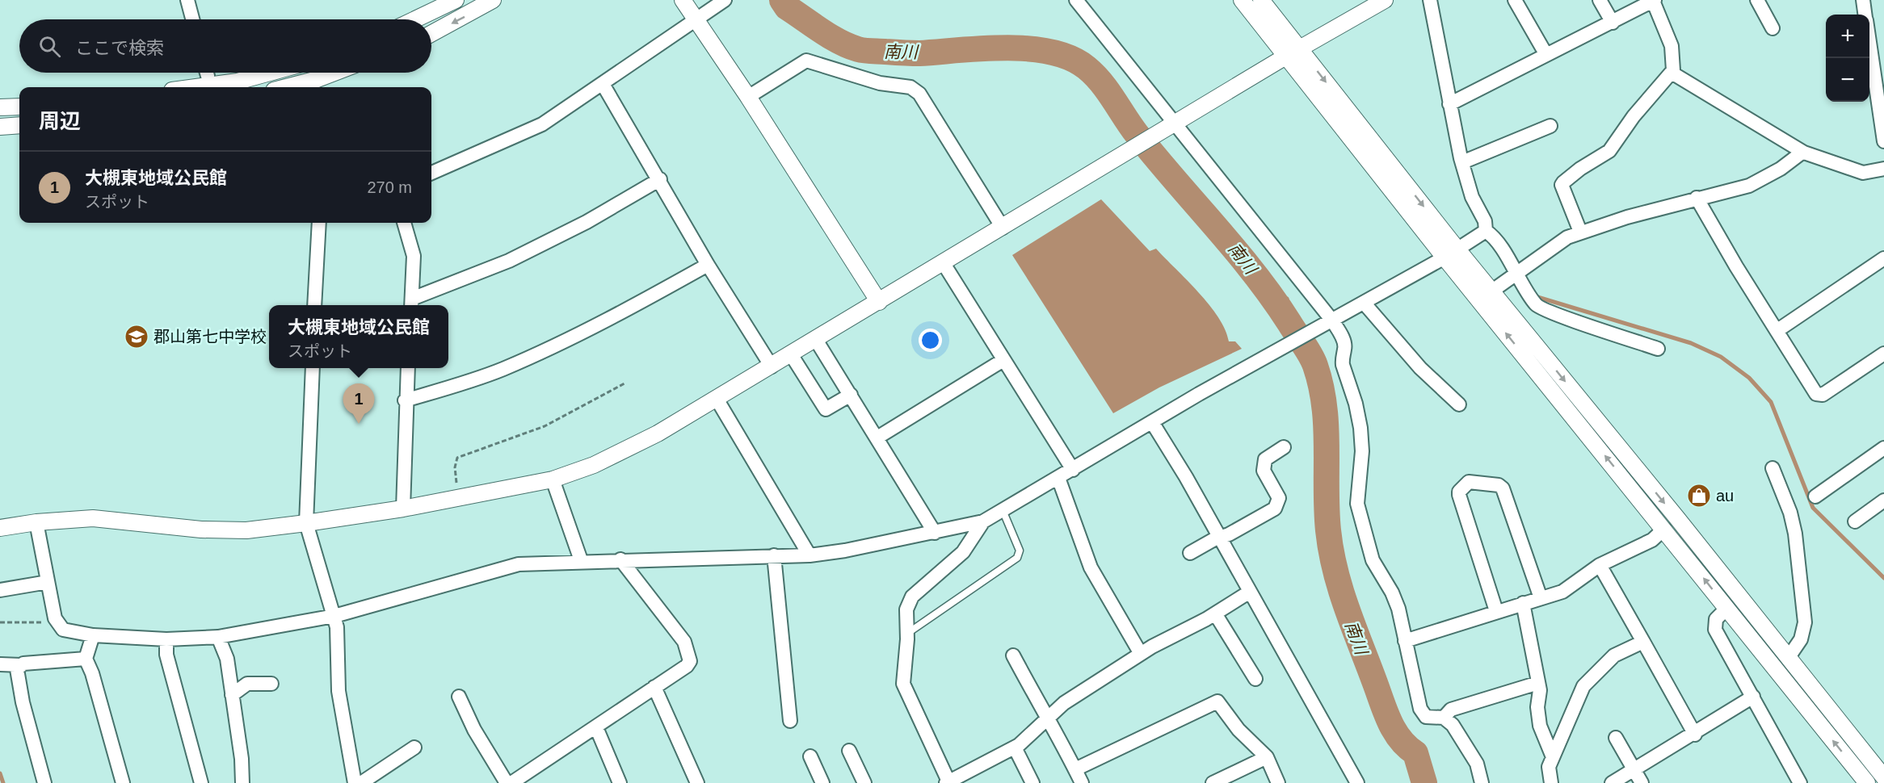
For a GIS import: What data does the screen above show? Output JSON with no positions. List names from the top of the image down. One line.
{"water":["南川"],"places":{"school or university":["郡山第七中学校"],"shop":["au"]},"page":{"map_buttons":["+","−"],"search":"ここで検索","heading":"周辺","list":[{"mark":"1","name":"大槻東地域公民館","note":"スポット","value":"270 m"}],"popup":["大槻東地域公民館","スポット"],"pins":"1"}}
